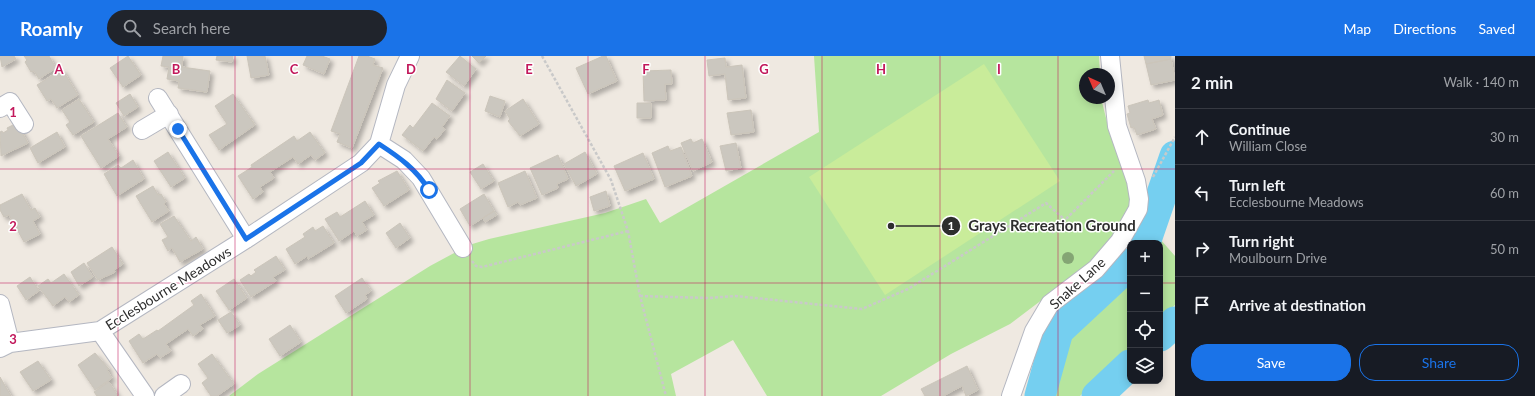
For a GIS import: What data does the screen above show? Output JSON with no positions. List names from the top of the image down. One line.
{"streets":{"street":["Snake Lane","Ecclesbourne Meadows"]},"places":["Grays Recreation Ground"],"north":"top left","page":{"header":"Roamly","search":"Search here","nav":["Map","Directions","Saved"],"heading":["2 min","Walk · 140 m"],"list":[["Continue","William Close","30 m"],["Turn left","Ecclesbourne Meadows","60 m"],["Turn right","Moulbourn Drive","50 m"],"Arrive at destination"],"map_buttons":["+","−"],"buttons":["Save","Share"]},"grid":{"columns":["A","B","C","D","E","F","G","H","I"],"rows":["1","2","3"]}}
